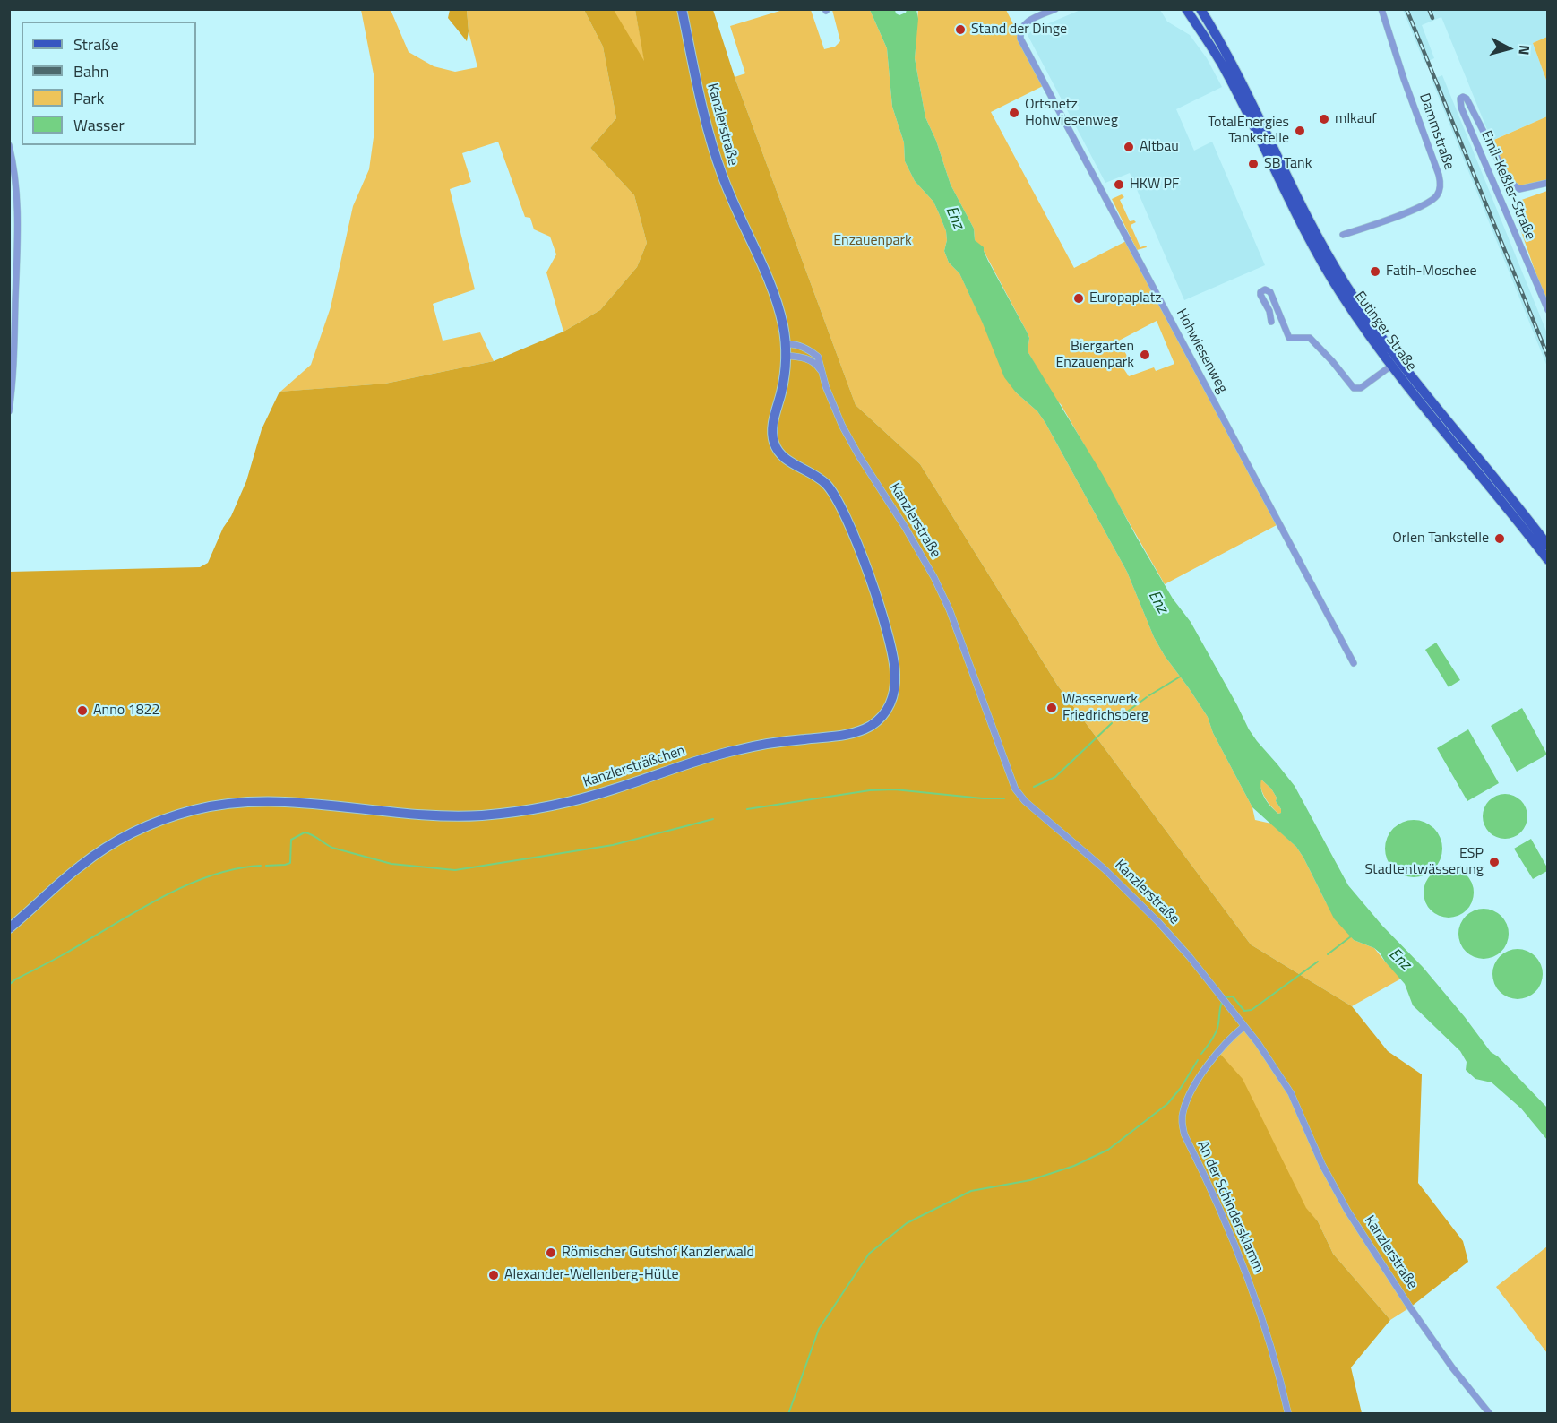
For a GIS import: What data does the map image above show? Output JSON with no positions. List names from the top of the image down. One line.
{"streets":{"main road":["Kanzlerstraße","Eutinger Straße","Kanzlersträßchen"],"street":["Dammstraße","Emil-Keßler-Straße","Hohwiesenweg","An der Schindersklamm"]},"crossings":[["Kanzlerstraße","Kanzlersträßchen"],["Kanzlerstraße","An der Schindersklamm"]],"water":["Enz"],"parks":["Enzauenpark"],"places":["Stand der Dinge","Ortsnetz Hohwiesenweg","mlkauf","TotalEnergies Tankstelle","Altbau","SB Tank","HKW PF","Fatih-Moschee","Europaplatz","Biergarten Enzauenpark","Orlen Tankstelle","Wasserwerk Friedrichsberg","Anno 1822","ESP Stadtentwässerung","Römischer Gutshof Kanzlerwald","Alexander-Wellenberg-Hütte"],"legend":["Straße","Bahn","Park","Wasser"],"north":"right"}
